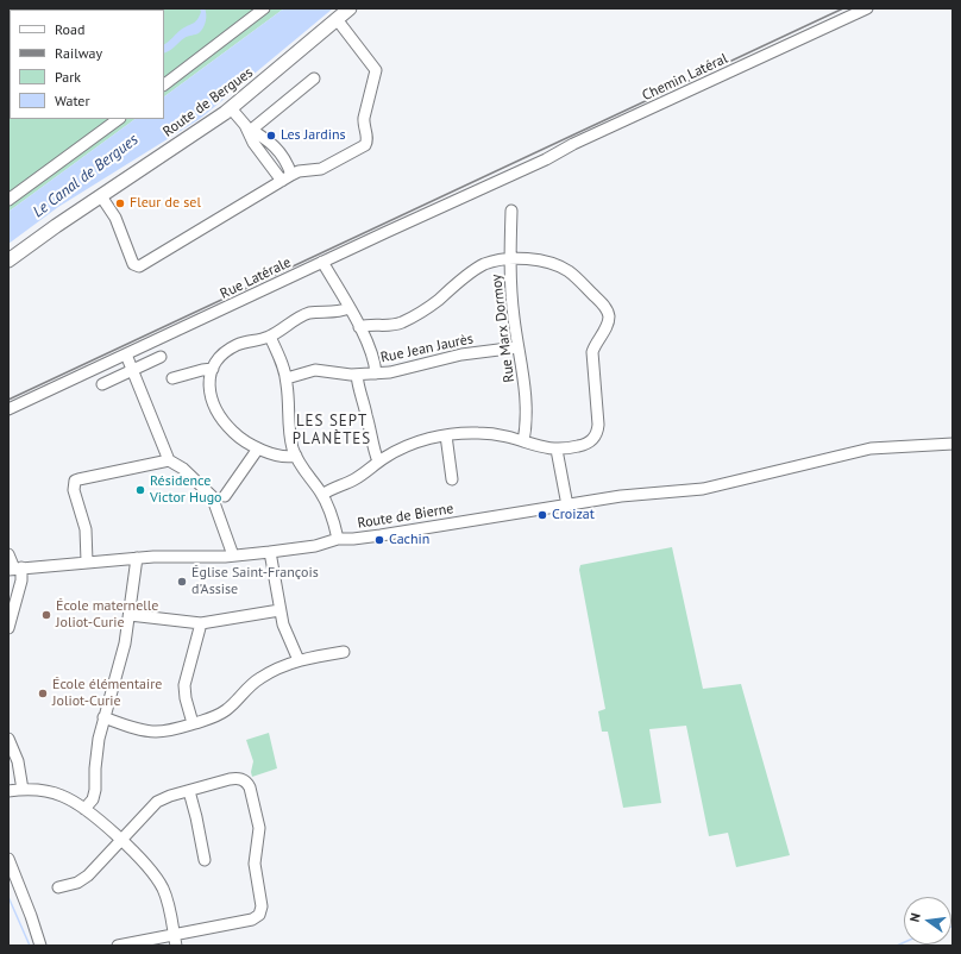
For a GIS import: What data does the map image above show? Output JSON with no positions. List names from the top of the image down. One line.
{"streets":{"main road":["Route de Bergues"],"street":["Chemin Latéral","Rue Latérale","Rue Marx Dormoy","Rue Jean Jaurès","Route de Bierne"]},"crossings":[["Chemin Latéral","Rue Latérale"],["Rue Marx Dormoy","Rue Jean Jaurès"]],"districts":["LES SEPT PLANÈTES"],"water":["Le Canal de Bergues"],"places":["Les Jardins","Fleur de sel","Résidence Victor Hugo","Croizat","Cachin","Église Saint-François d'Assise","École maternelle Joliot-Curie","École élémentaire Joliot-Curie"],"legend":["Road","Railway","Park","Water"],"north":"left"}
